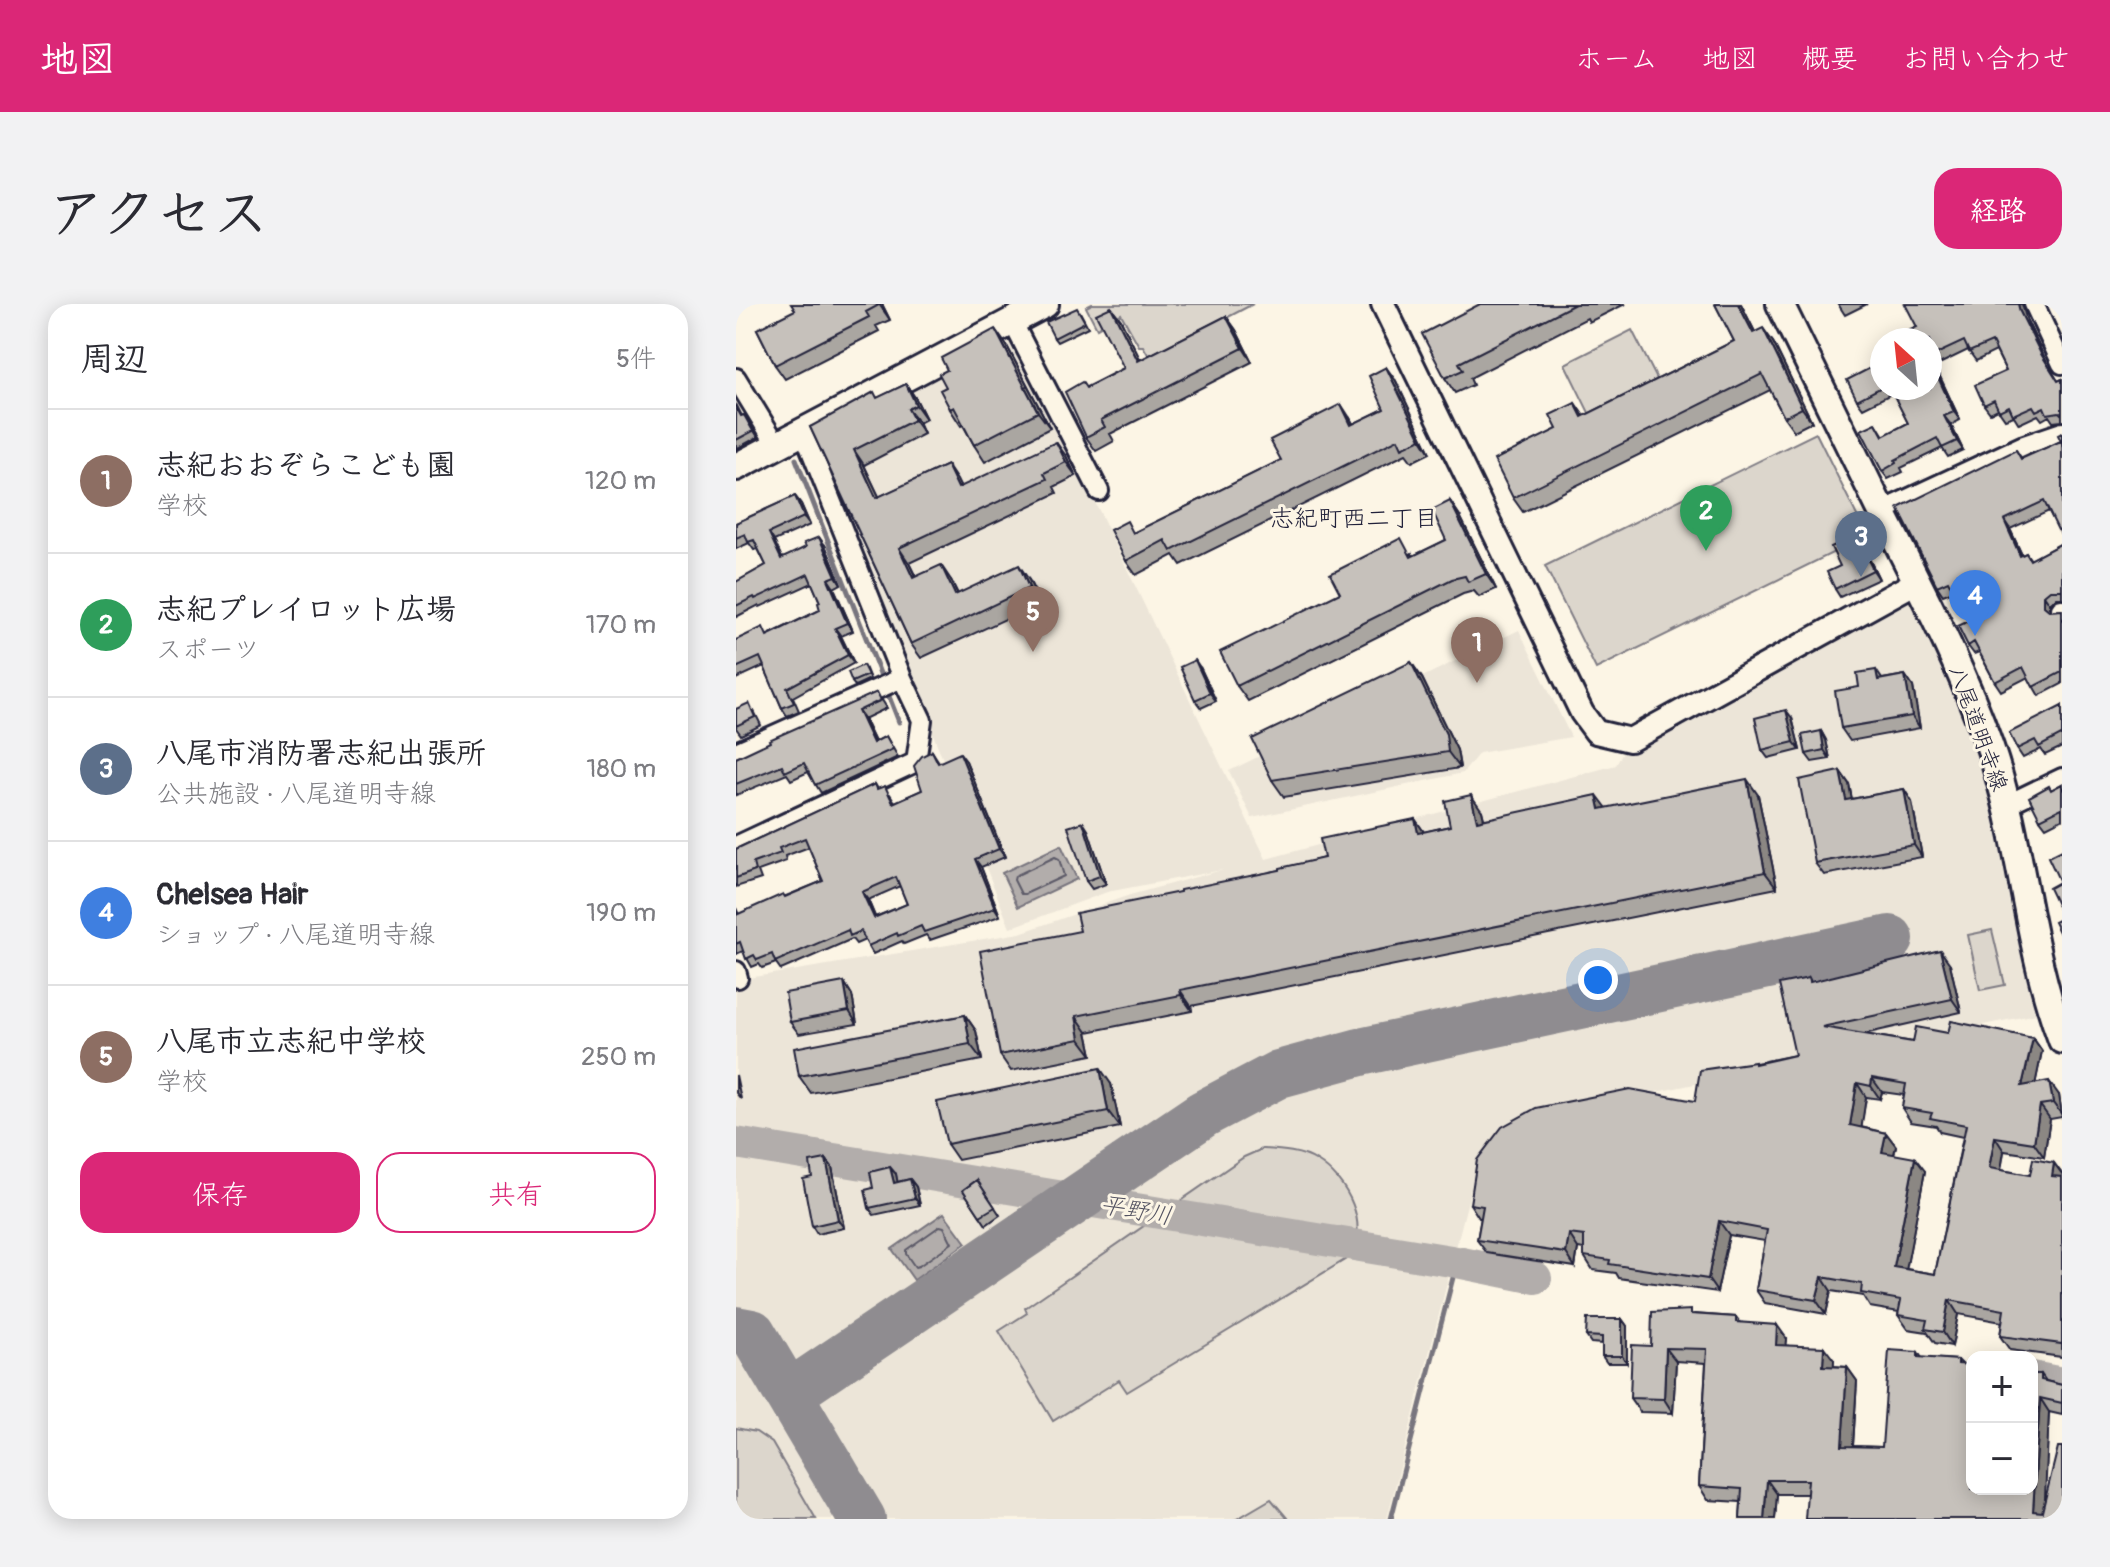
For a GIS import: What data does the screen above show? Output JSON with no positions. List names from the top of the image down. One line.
{"streets":{"main road":["八尾道明寺線"]},"districts":["志紀町西二丁目"],"water":["平野川"],"north":"top left","page":{"header":"地図","nav":["ホーム","地図","概要","お問い合わせ"],"title":"アクセス","buttons":["経路",["保存","共有"]],"heading":["周辺","5件"],"list":[{"mark":"1","name":"志紀おおぞらこども園","note":"学校","value":"120 m"},{"mark":"2","name":"志紀プレイロット広場","note":"スポーツ","value":"170 m"},{"mark":"3","name":"八尾市消防署志紀出張所","note":"公共施設 · 八尾道明寺線","value":"180 m"},{"mark":"4","name":"Chelsea Hair","note":"ショップ · 八尾道明寺線","value":"190 m"},{"mark":"5","name":"八尾市立志紀中学校","note":"学校","value":"250 m"}],"pins":["2","3","4","5","1"],"map_buttons":["+","−"]}}
